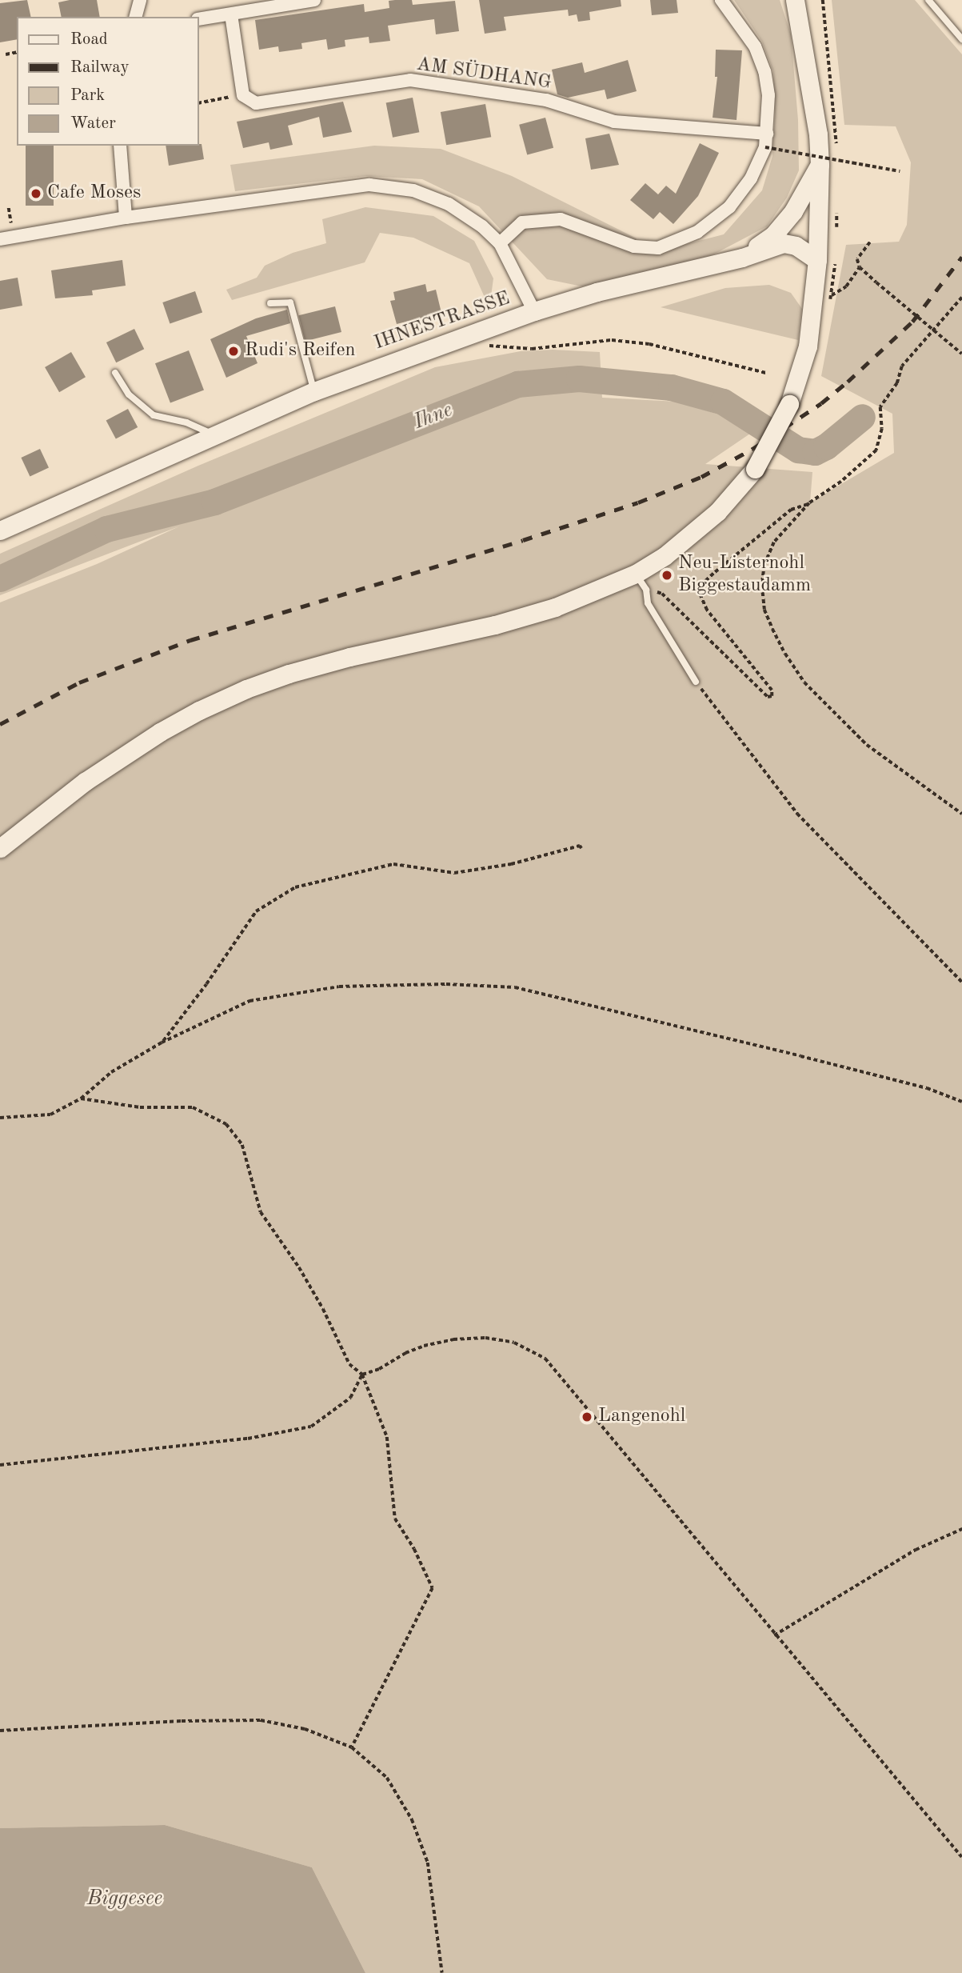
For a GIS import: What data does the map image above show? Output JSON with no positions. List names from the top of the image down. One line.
{"streets":{"main road":["IHNESTRASSE"],"street":["AM SÜDHANG"]},"water":["Ihne","Biggesee"],"places":["Cafe Moses","Rudi's Reifen","Neu-Listernohl Biggestaudamm","Langenohl"],"legend":["Road","Railway","Park","Water"]}
